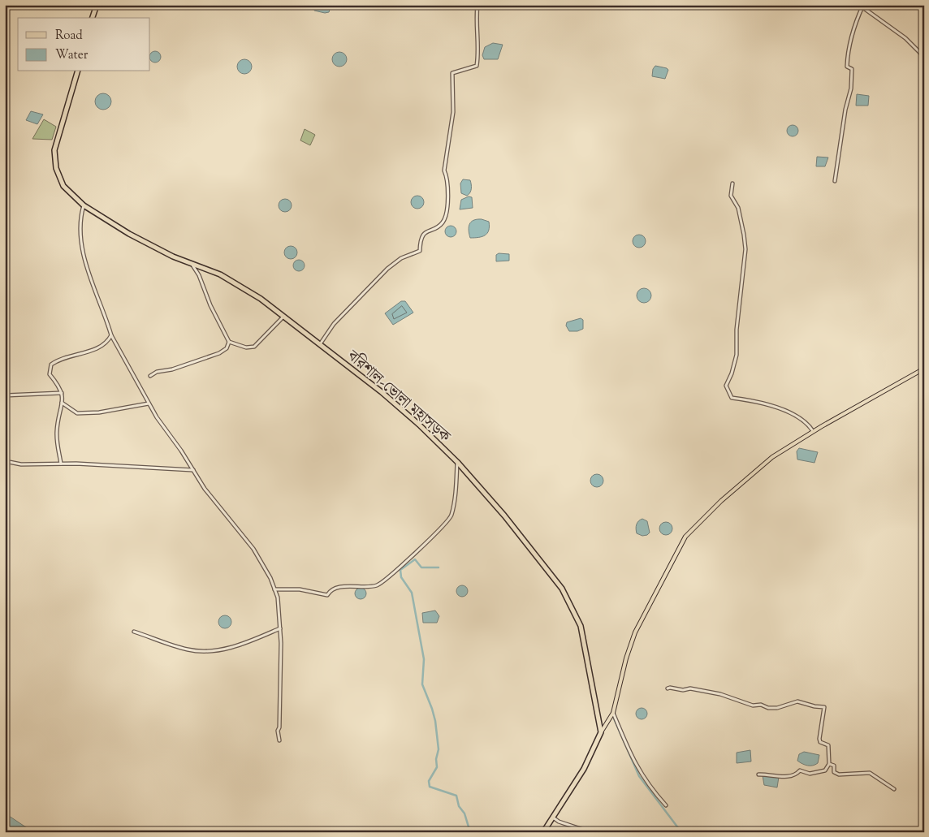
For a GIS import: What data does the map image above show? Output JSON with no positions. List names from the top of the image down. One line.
{"streets":{"highway":["বরিশাল-ভোলা মহাসড়ক"]},"legend":["Road","Water"]}
